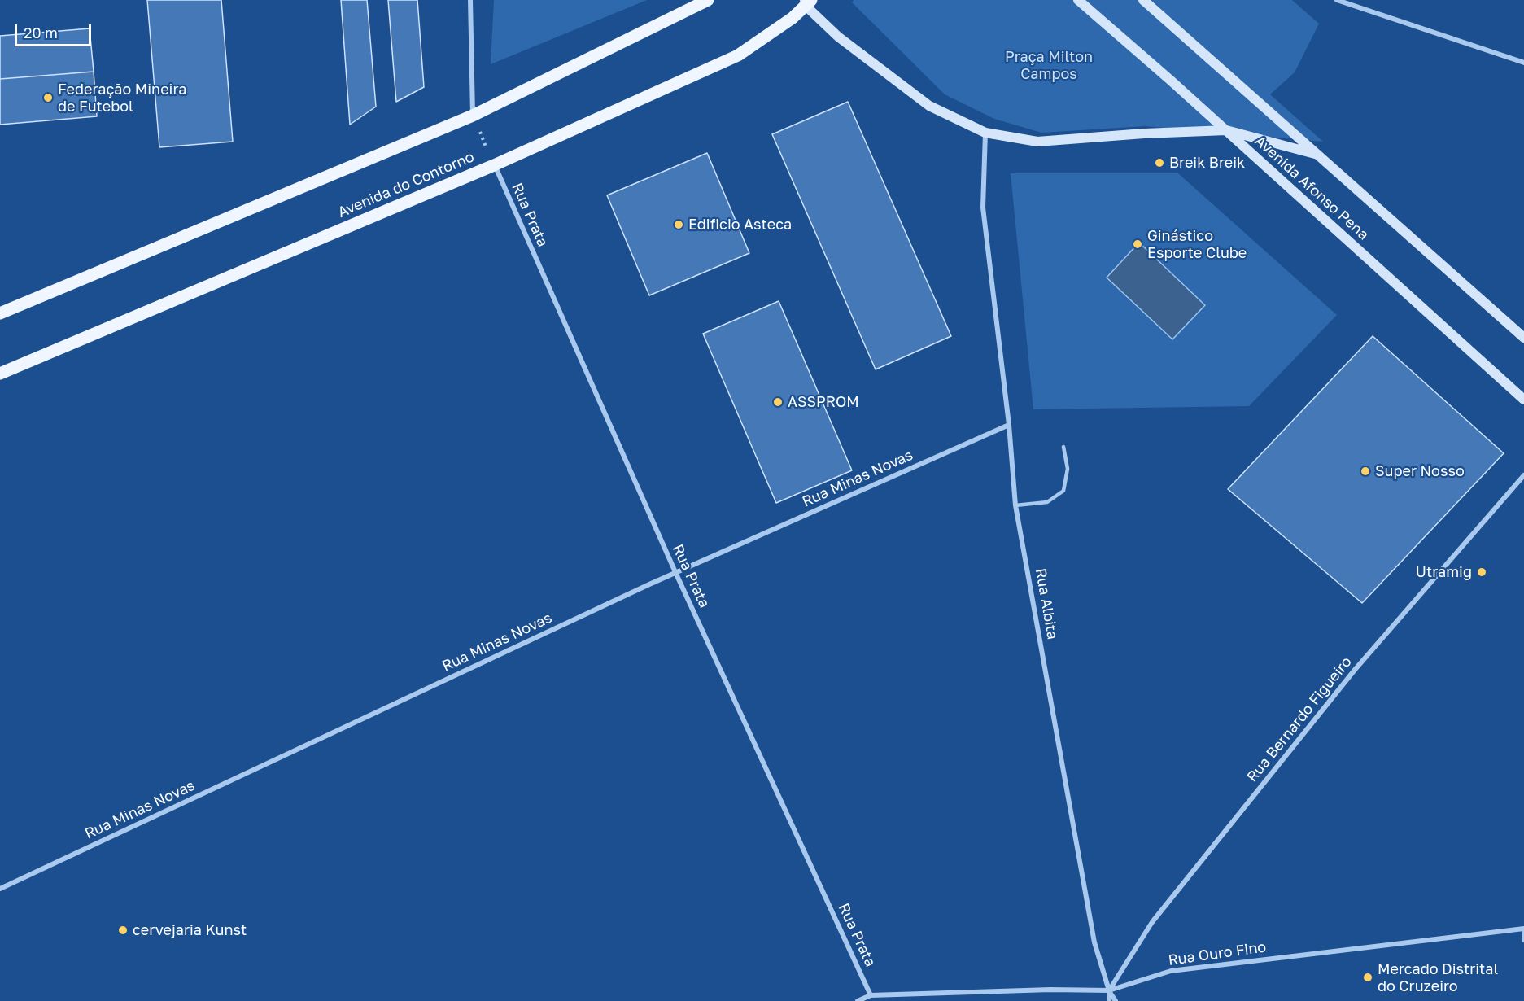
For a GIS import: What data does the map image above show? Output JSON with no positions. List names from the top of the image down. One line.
{"streets":{"main road":["Avenida do Contorno","Avenida Afonso Pena"],"street":["Rua Prata","Rua Minas Novas","Rua Albita","Rua Bernardo Figueiro","Rua Ouro Fino"]},"crossings":[["Avenida do Contorno","Rua Prata"],["Rua Prata","Rua Minas Novas"],["Rua Prata","Rua Ouro Fino"],["Rua Minas Novas","Rua Albita"],["Rua Albita","Rua Bernardo Figueiro"],["Rua Albita","Rua Ouro Fino"],["Rua Bernardo Figueiro","Rua Ouro Fino"]],"parks":["Praça Milton Campos"],"places":["Federação Mineira de Futebol","Breik Breik","Edificio Asteca","Ginástico Esporte Clube","ASSPROM","Super Nosso","Utramig","cervejaria Kunst","Mercado Distrital do Cruzeiro"],"scale_bar":"20 m"}
